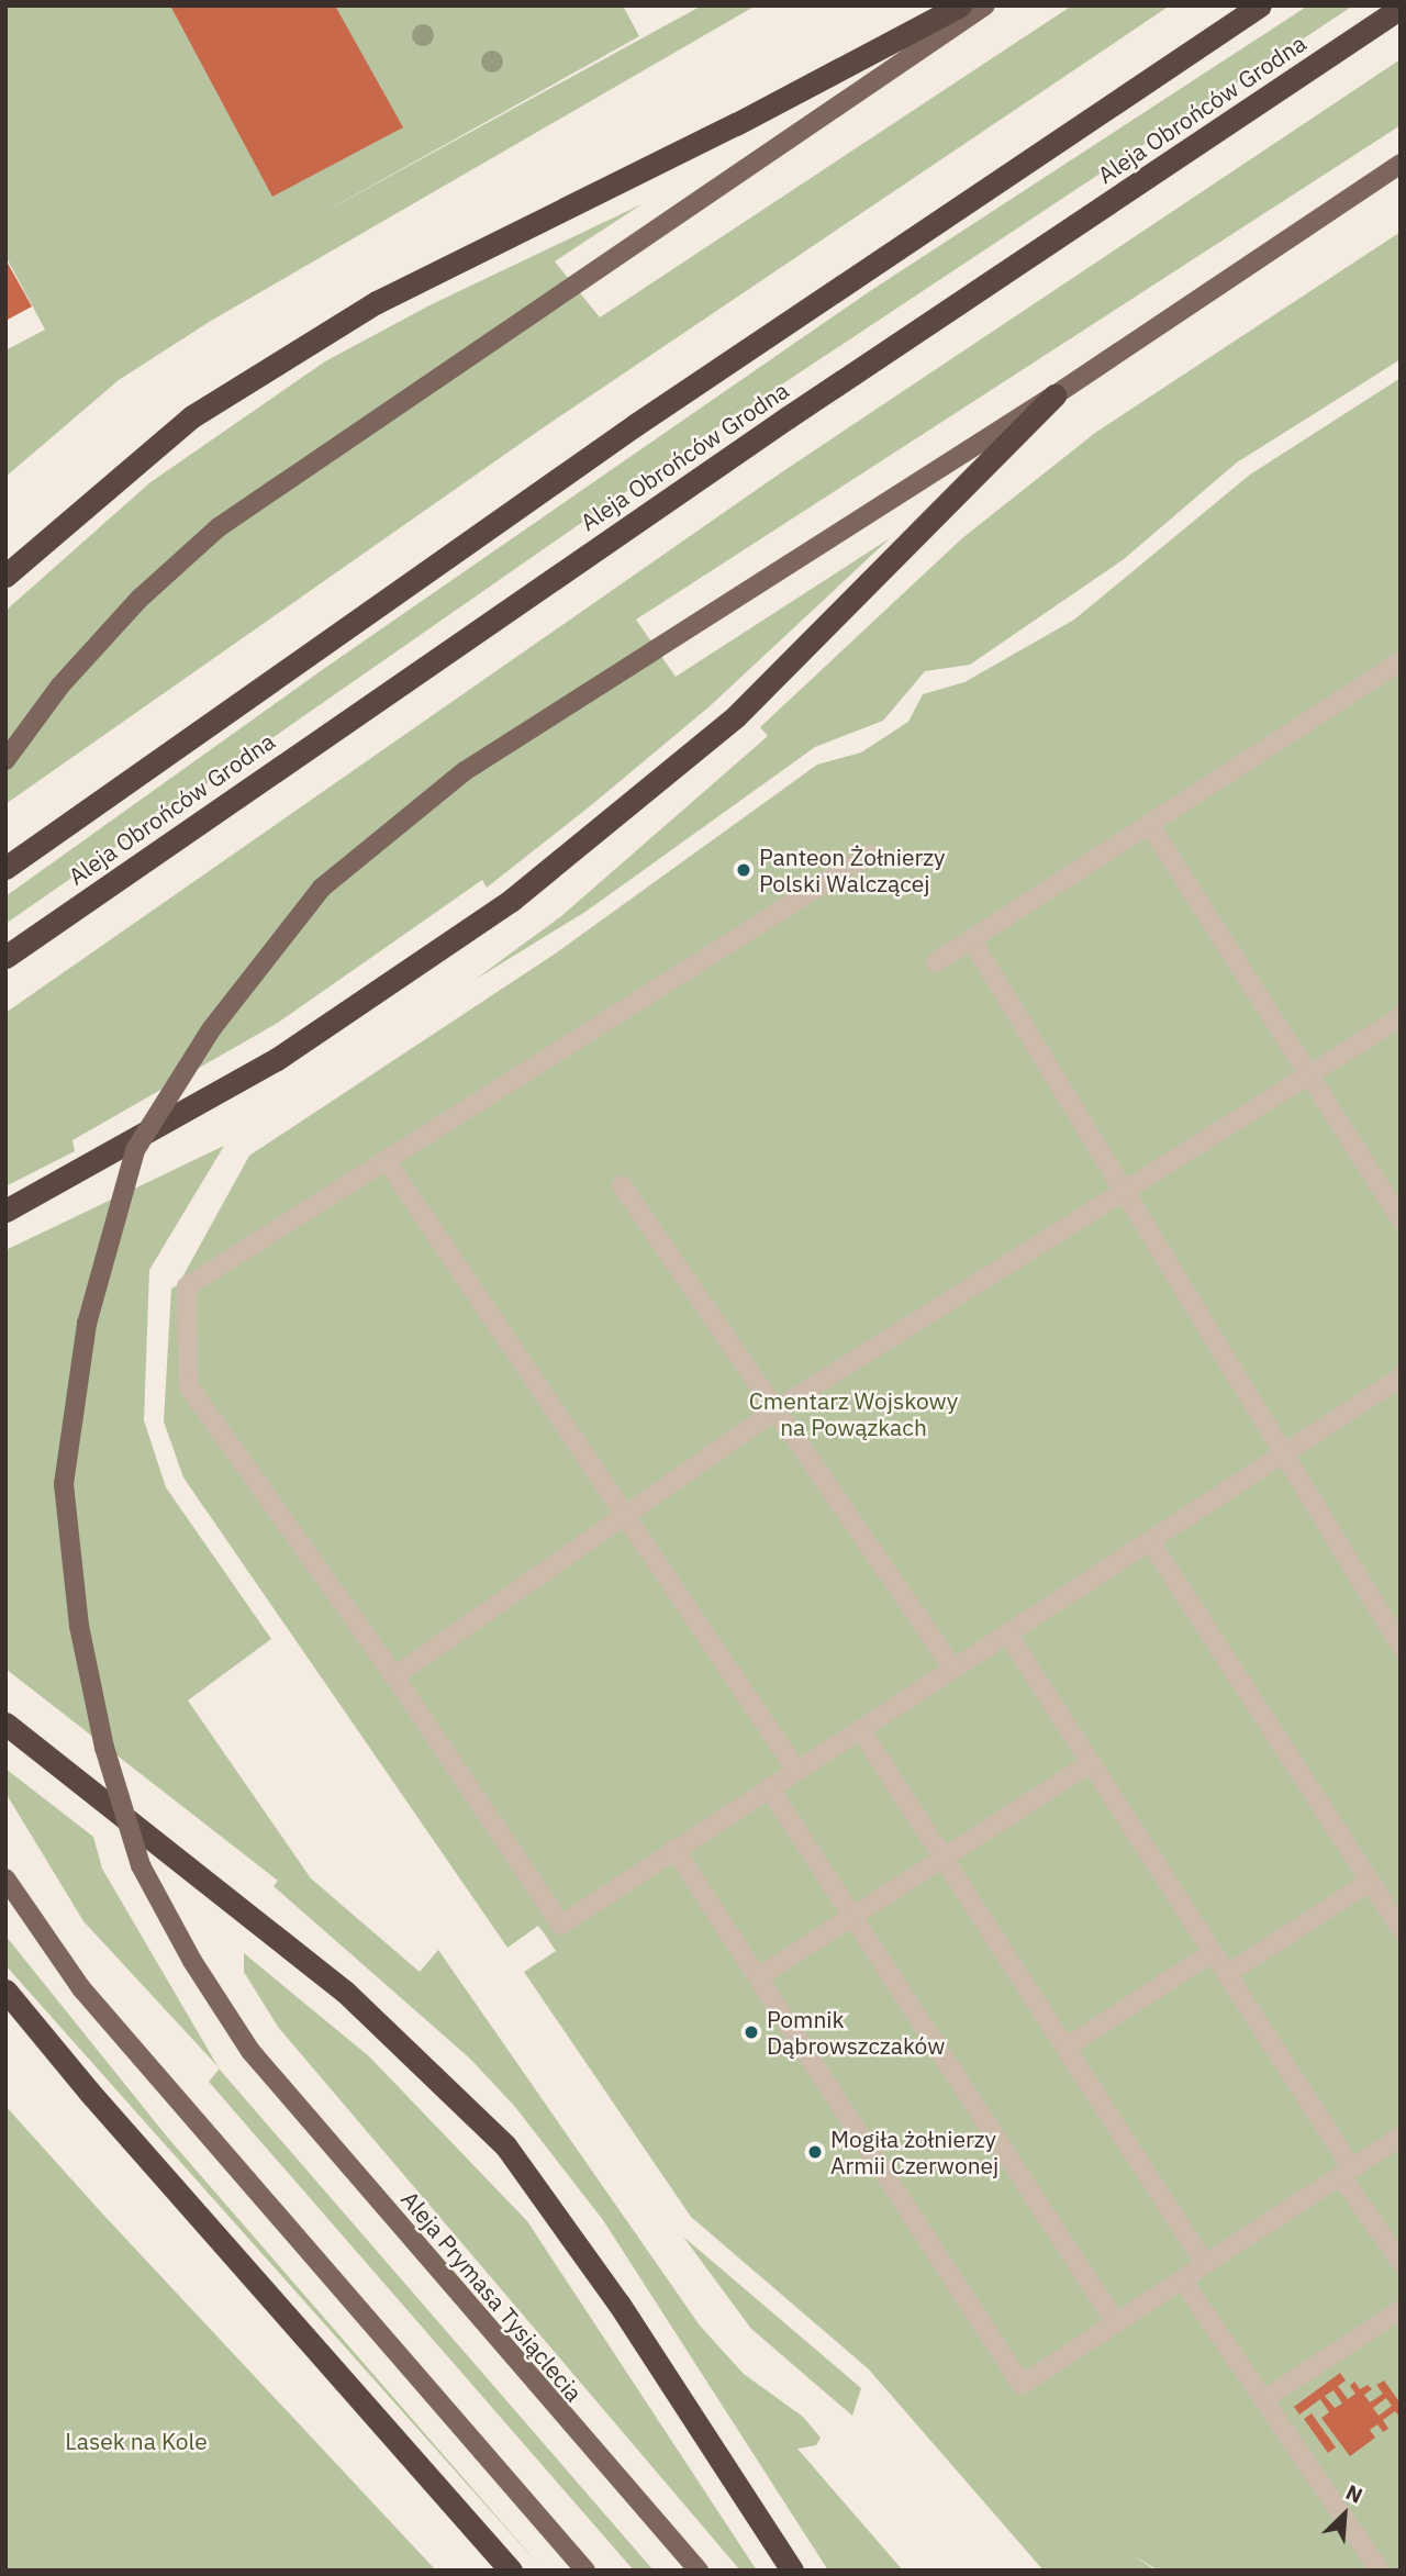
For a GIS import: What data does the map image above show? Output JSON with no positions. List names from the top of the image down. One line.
{"streets":{"highway":["Aleja Obrońców Grodna"],"main road":["Aleja Prymasa Tysiąclecia"]},"parks":["Cmentarz Wojskowy na Powązkach","Lasek na Kole"],"places":["Panteon Żołnierzy Polski Walczącej","Pomnik Dąbrowszczaków","Mogiła żołnierzy Armii Czerwonej"],"north":"top right"}
